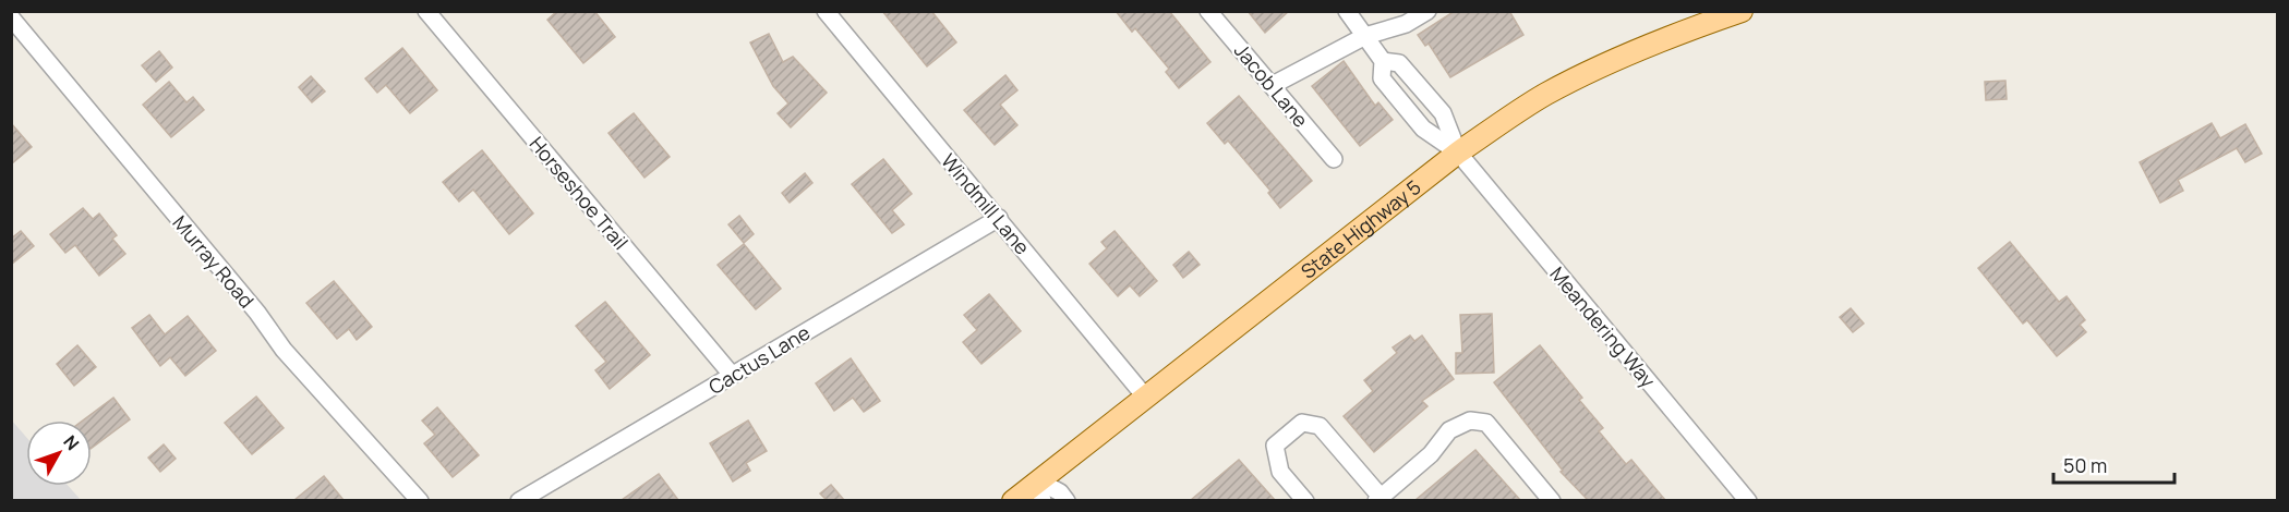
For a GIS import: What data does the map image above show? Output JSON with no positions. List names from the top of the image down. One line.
{"streets":{"main road":["State Highway 5"],"street":["Jacob Lane","Horseshoe Trail","Windmill Lane","Murray Road","Meandering Way","Cactus Lane"]},"crossings":[["Horseshoe Trail","Cactus Lane"],["Windmill Lane","State Highway 5"],["Windmill Lane","Cactus Lane"],["State Highway 5","Meandering Way"]],"scale_bar":"50 m","north":"top right"}
